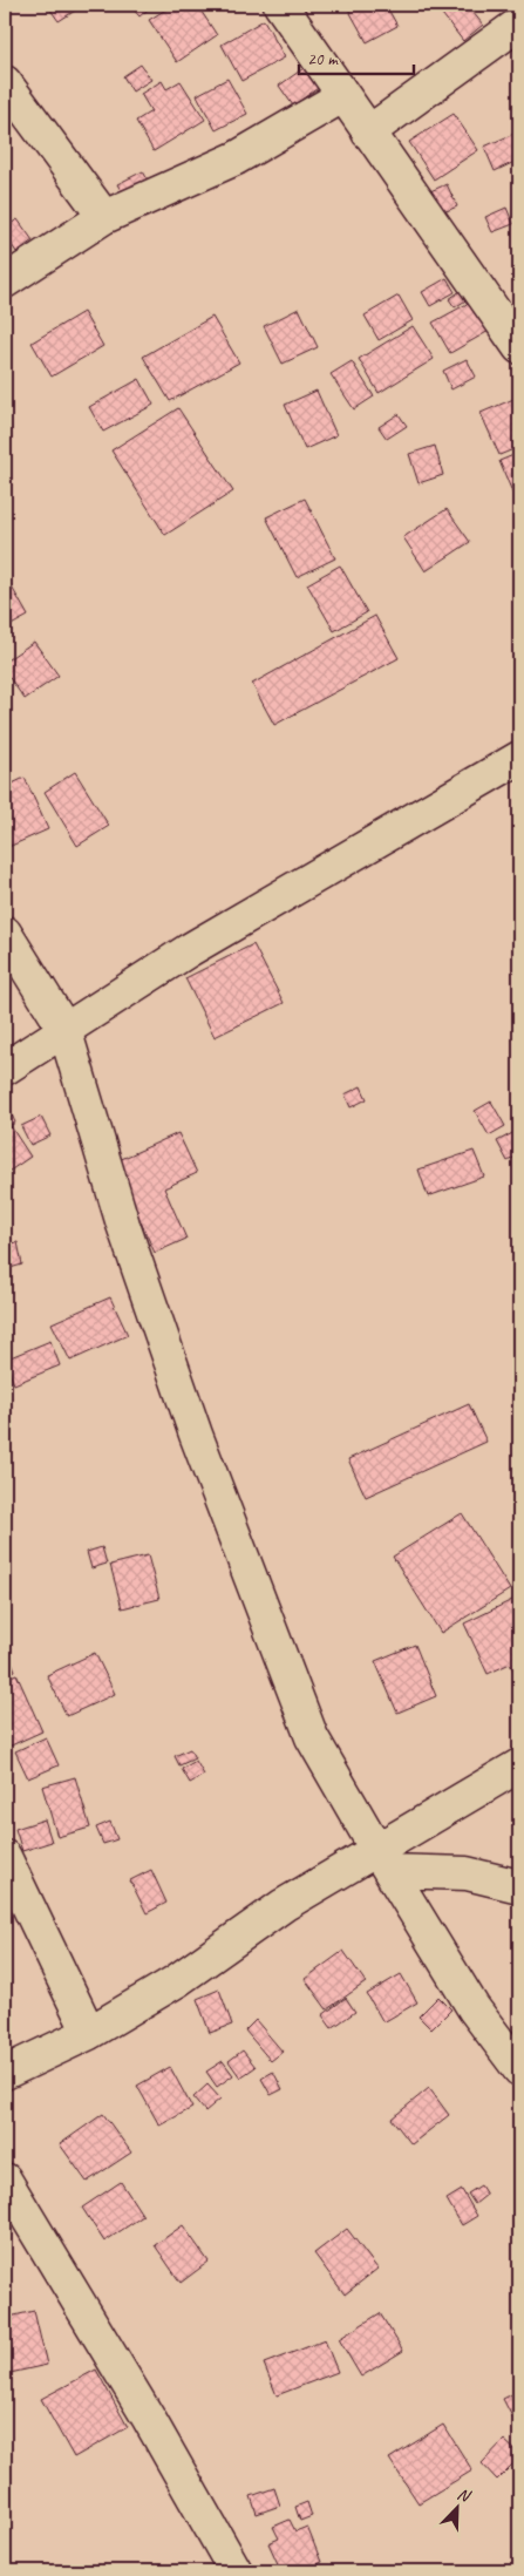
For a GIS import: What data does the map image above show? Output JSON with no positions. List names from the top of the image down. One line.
{"scale_bar":"20 m","north":"top right"}
